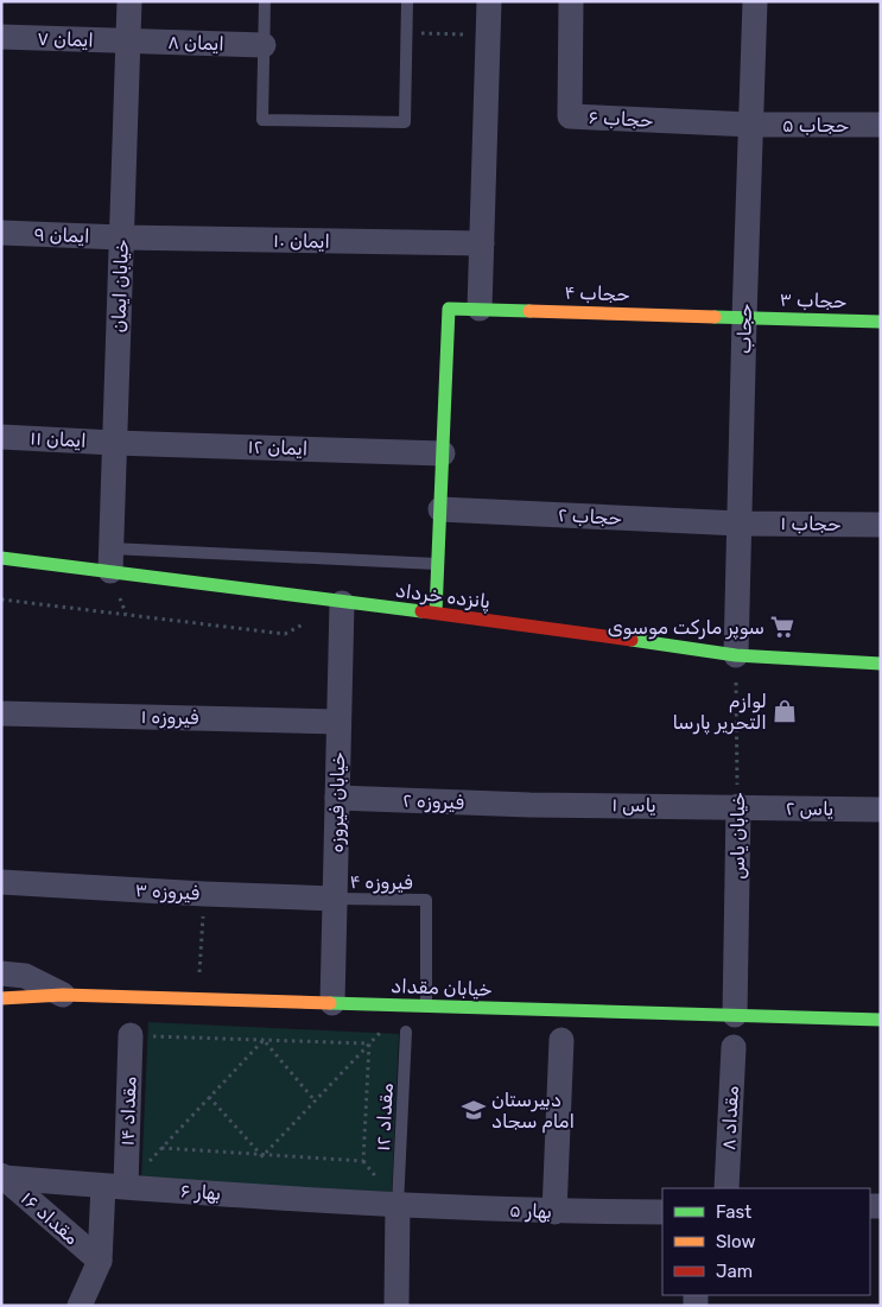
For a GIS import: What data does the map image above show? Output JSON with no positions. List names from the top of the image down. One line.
{"streets":{"street":["ایمان ۷","ایمان ۸","حجاب ۶","حجاب ۵","ایمان ۹","ایمان ۱۰","خیابان ایمان","حجاب ۴","حجاب ۳","حجاب","ایمان ۱۱","ایمان ۱۲","حجاب ۲","حجاب ۱","پانزده خرداد","فیروزه ۱","فیروزه ۲","خیابان فیروزه","یاس ۱","یاس ۲","خیابان یاس","فیروزه ۳","خیابان مقداد","مقداد ۱۴","مقداد ۸","بهار ۶","بهار ۵","مقداد ۱۶"],"lane":["فیروزه ۴","مقداد ۱۲"]},"crossings":[["ایمان ۷","ایمان ۸"],["ایمان ۷","خیابان ایمان"],["ایمان ۸","خیابان ایمان"],["حجاب ۶","حجاب ۵"],["حجاب ۶","حجاب"],["حجاب ۵","حجاب"],["ایمان ۹","ایمان ۱۰"],["ایمان ۹","خیابان ایمان"],["ایمان ۱۰","خیابان ایمان"],["خیابان ایمان","ایمان ۱۱"],["خیابان ایمان","ایمان ۱۲"],["خیابان ایمان","پانزده خرداد"],["حجاب ۴","حجاب ۳"],["حجاب ۴","حجاب"],["حجاب ۴","ایمان ۱۲"],["حجاب ۳","حجاب"],["حجاب","حجاب ۲"],["حجاب","حجاب ۱"],["حجاب","پانزده خرداد"],["حجاب","خیابان یاس"],["ایمان ۱۱","ایمان ۱۲"],["حجاب ۲","حجاب ۱"],["پانزده خرداد","خیابان فیروزه"],["پانزده خرداد","خیابان یاس"],["فیروزه ۱","خیابان فیروزه"],["فیروزه ۲","خیابان فیروزه"],["فیروزه ۲","یاس ۱"],["خیابان فیروزه","فیروزه ۴"],["خیابان فیروزه","فیروزه ۳"],["خیابان فیروزه","خیابان مقداد"],["یاس ۱","یاس ۲"],["یاس ۱","خیابان یاس"],["یاس ۲","خیابان یاس"],["خیابان یاس","خیابان مقداد"],["فیروزه ۴","فیروزه ۳"],["فیروزه ۴","خیابان مقداد"],["مقداد ۱۴","بهار ۶"],["مقداد ۱۴","مقداد ۱۶"],["مقداد ۱۲","بهار ۶"],["مقداد ۱۲","بهار ۵"],["بهار ۶","بهار ۵"],["بهار ۶","مقداد ۱۶"]],"places":{"supermarket":["سوپر مارکت موسوی"],"shop":["لوازم التحریر پارسا"],"school or university":["دبیرستان امام سجاد"]},"legend":["Fast","Slow","Jam"]}
